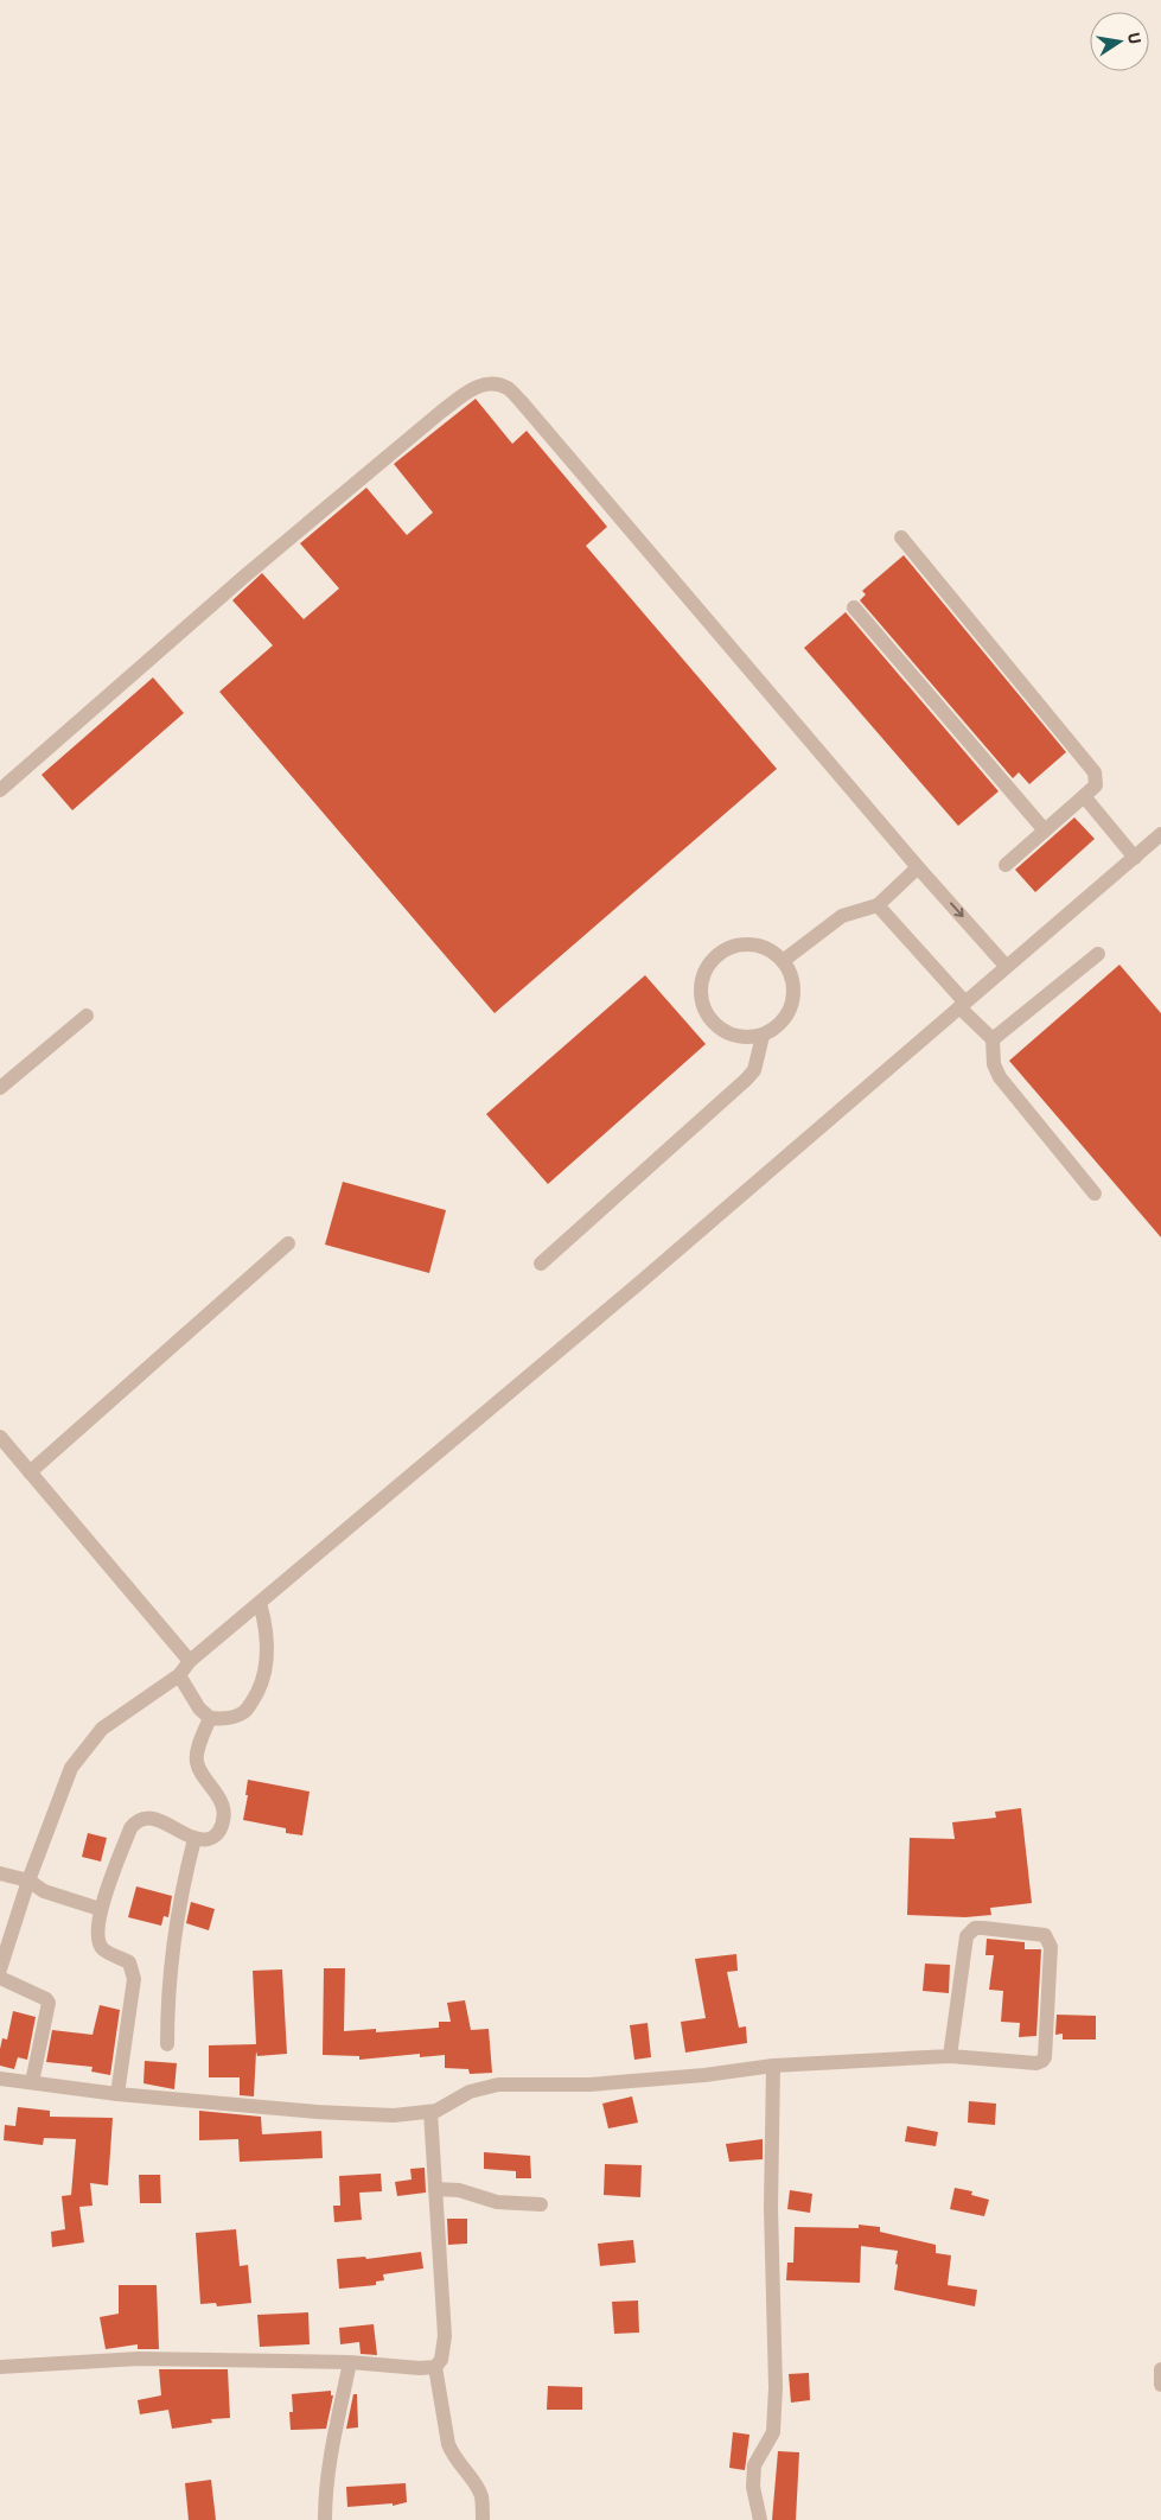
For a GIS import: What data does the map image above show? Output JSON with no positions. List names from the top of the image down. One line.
{"north":"right"}
